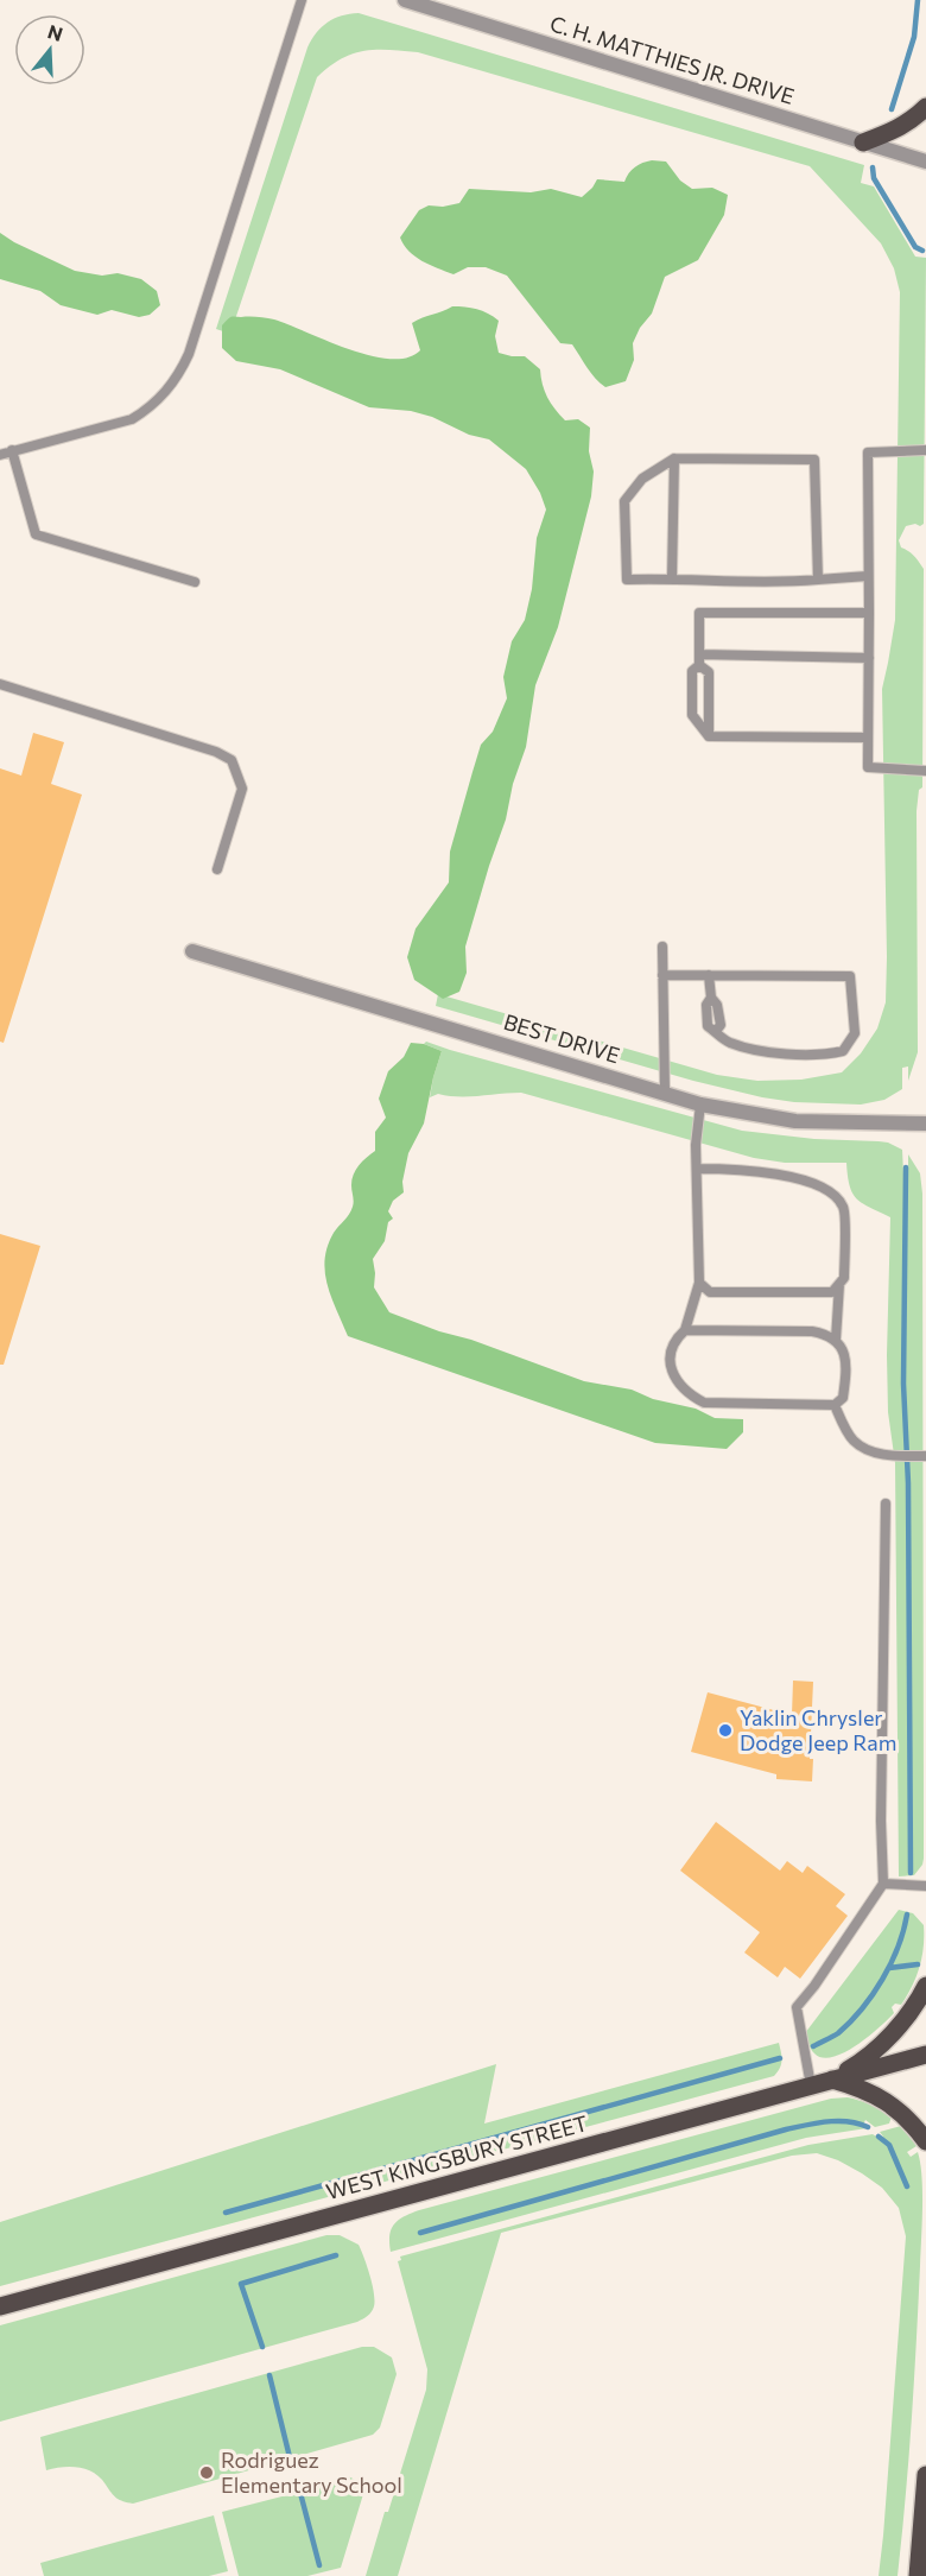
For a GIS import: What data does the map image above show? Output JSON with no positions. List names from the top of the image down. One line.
{"streets":{"main road":["WEST KINGSBURY STREET"],"street":["C. H. MATTHIES JR. DRIVE","BEST DRIVE"]},"places":["Yaklin Chrysler Dodge Jeep Ram","Rodriguez Elementary School"],"north":"top"}
